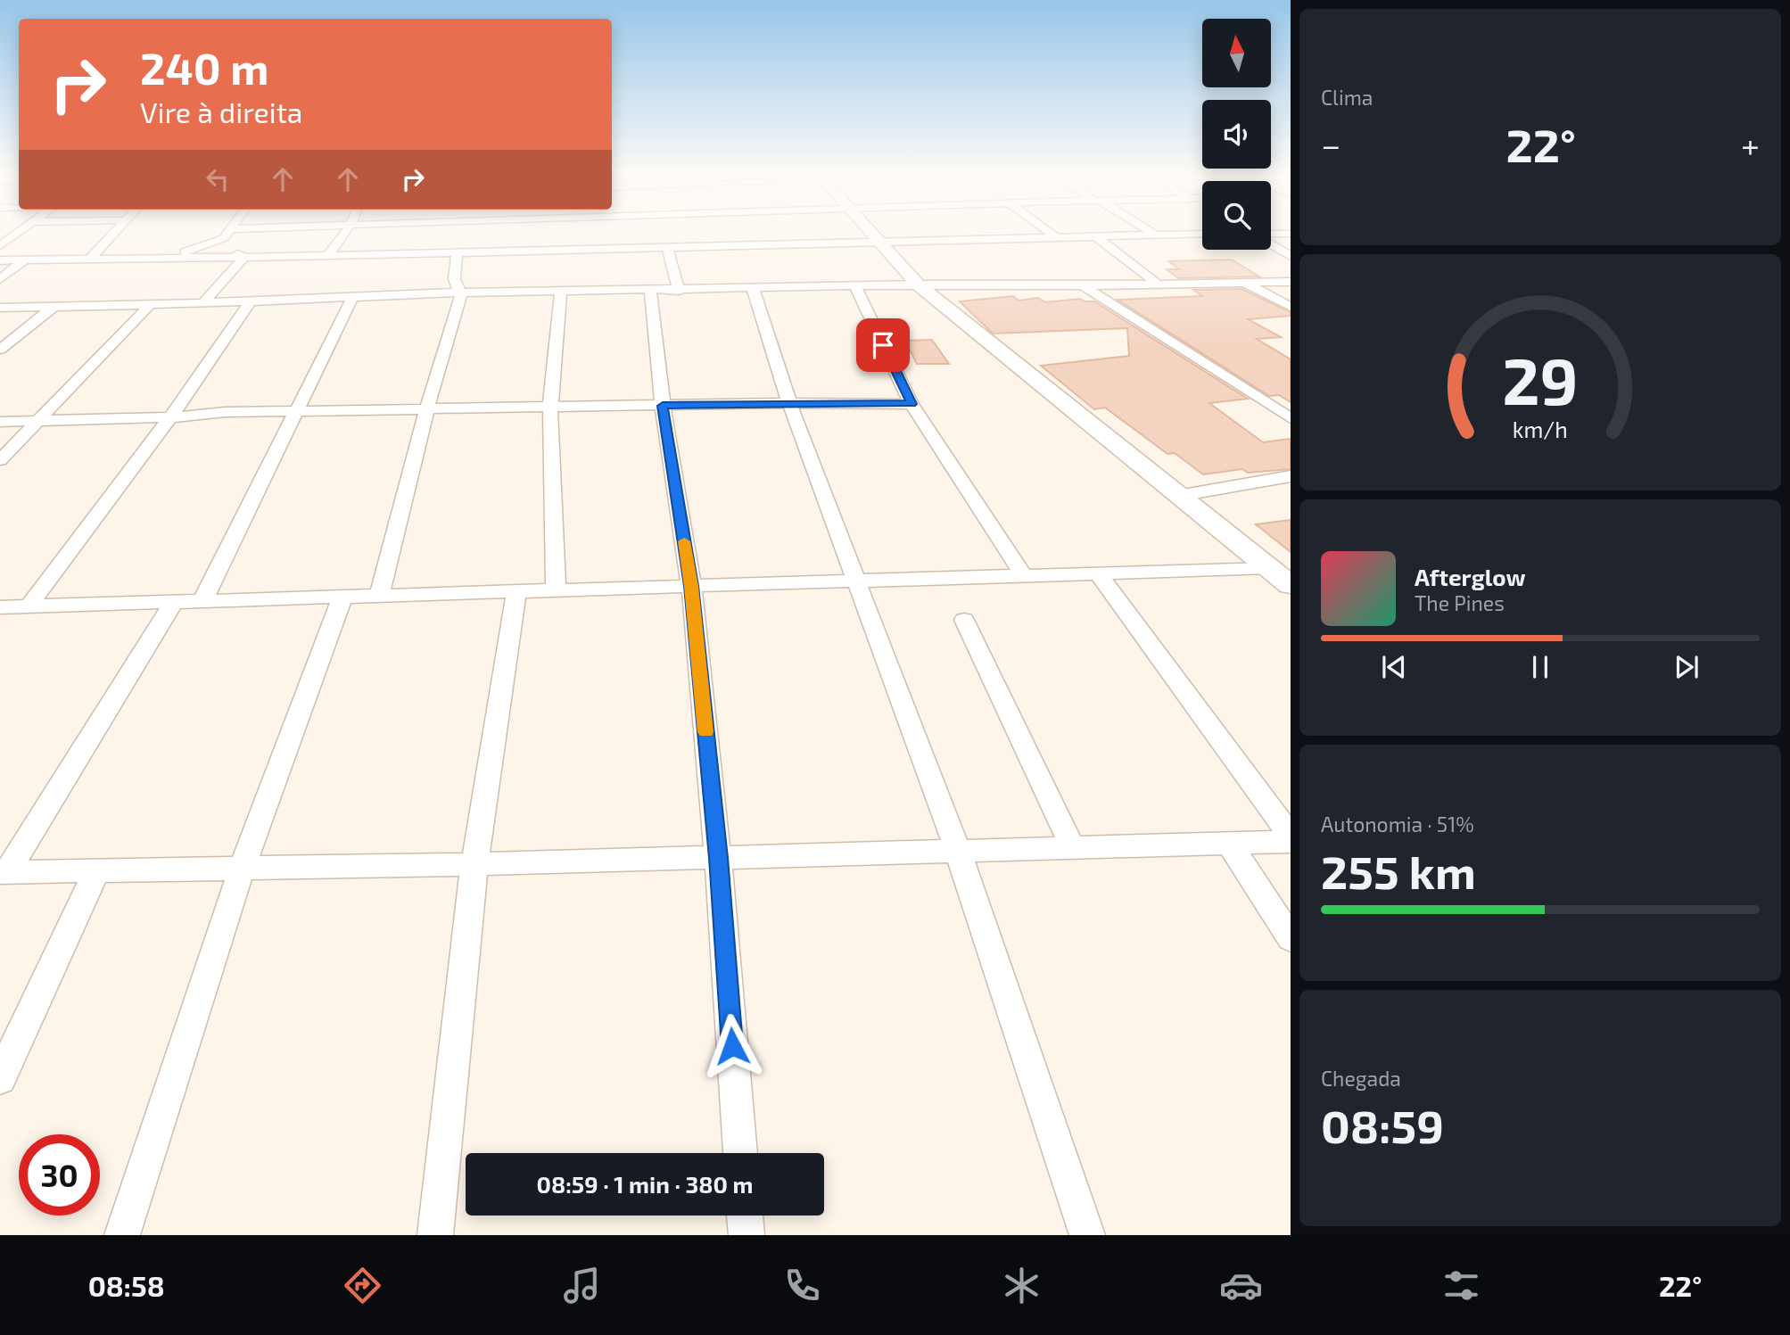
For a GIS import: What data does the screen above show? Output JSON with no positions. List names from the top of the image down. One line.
{"north":"top","page":{"tile":["Clima",["Autonomia · 51%","255 km"],["Chegada","08:59"]],"turn":["240 m","Vire à direita"],"heat":["−","22°","+"],"song":["Afterglow","The Pines"],"limit":"30","trip":"08:59 · 1 min · 380 m","tabs":["08:58","22°"],"gauge":["29","km/h"]}}
